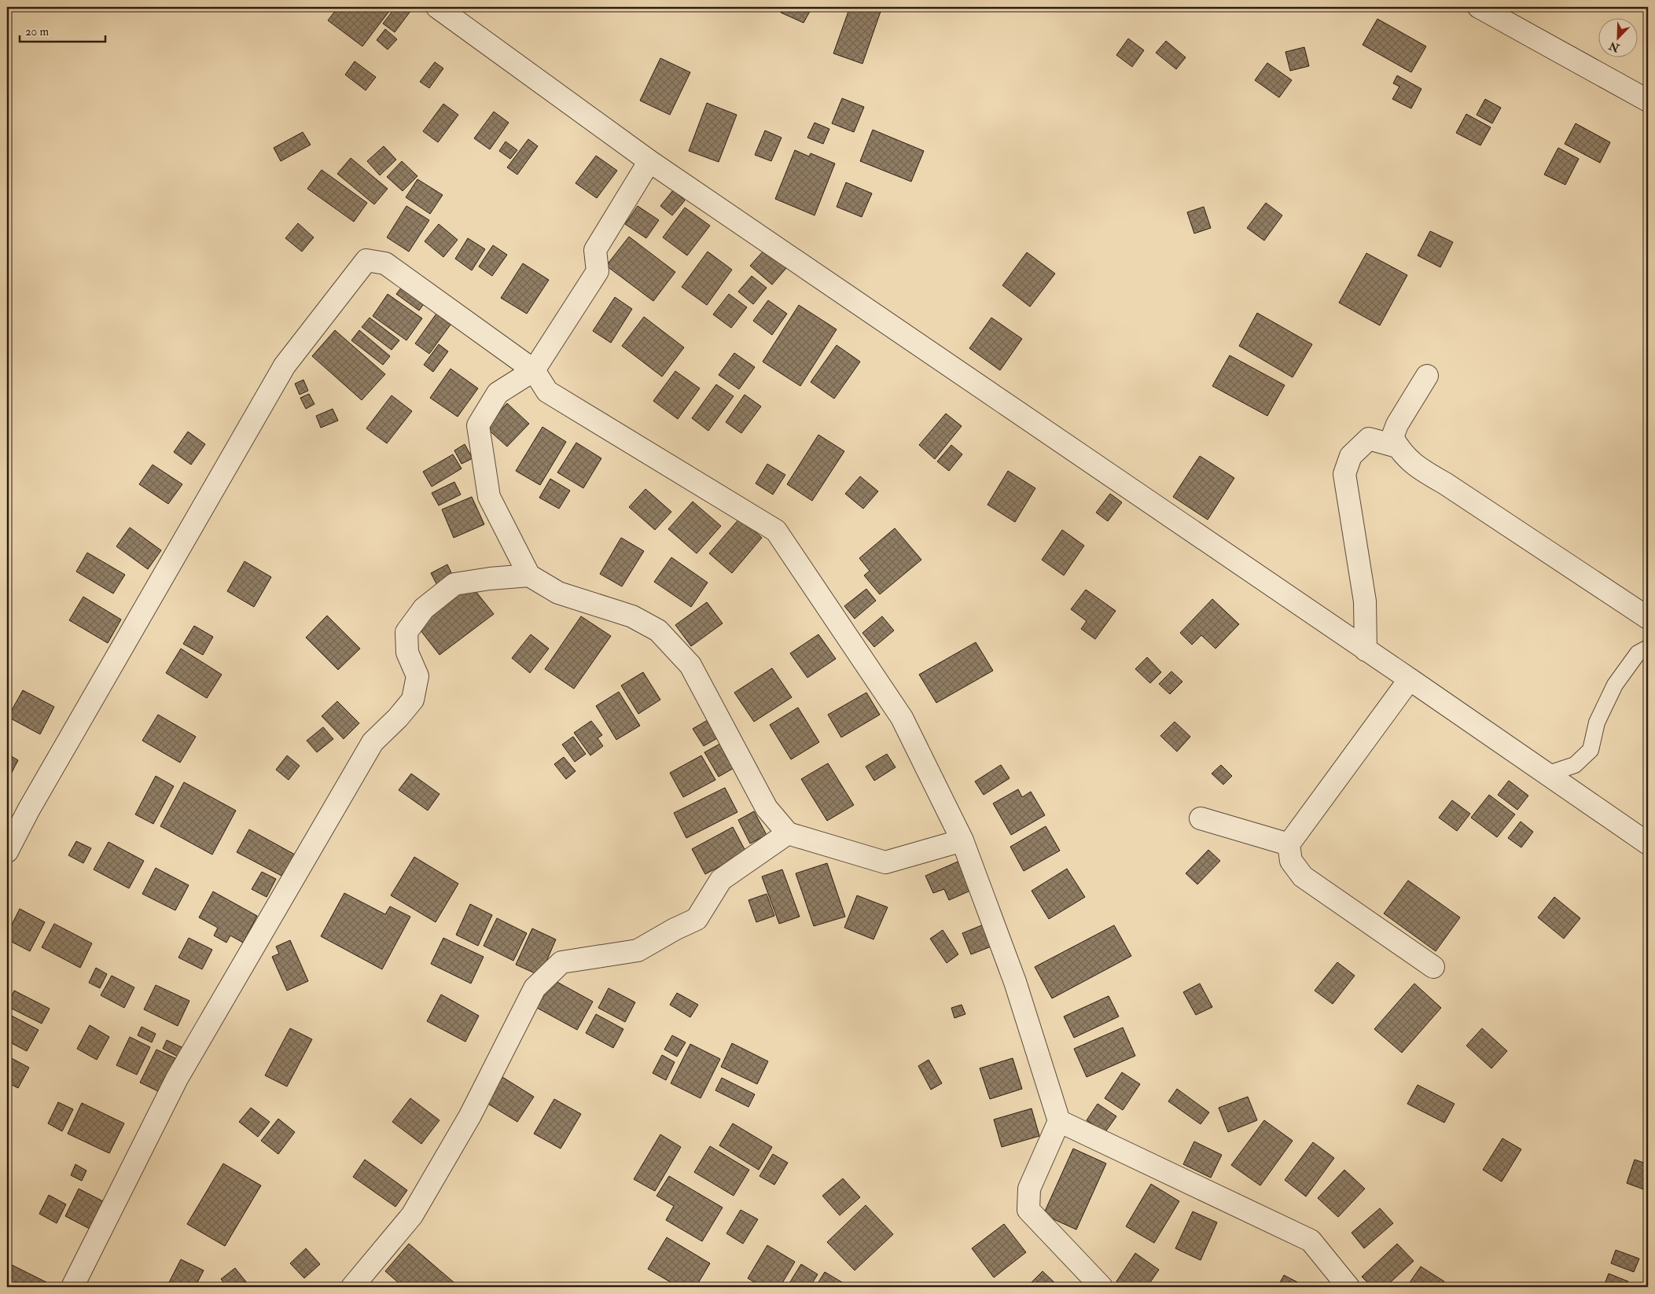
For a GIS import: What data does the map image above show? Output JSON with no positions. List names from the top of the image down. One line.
{"scale_bar":"20 m","north":"bottom left"}
